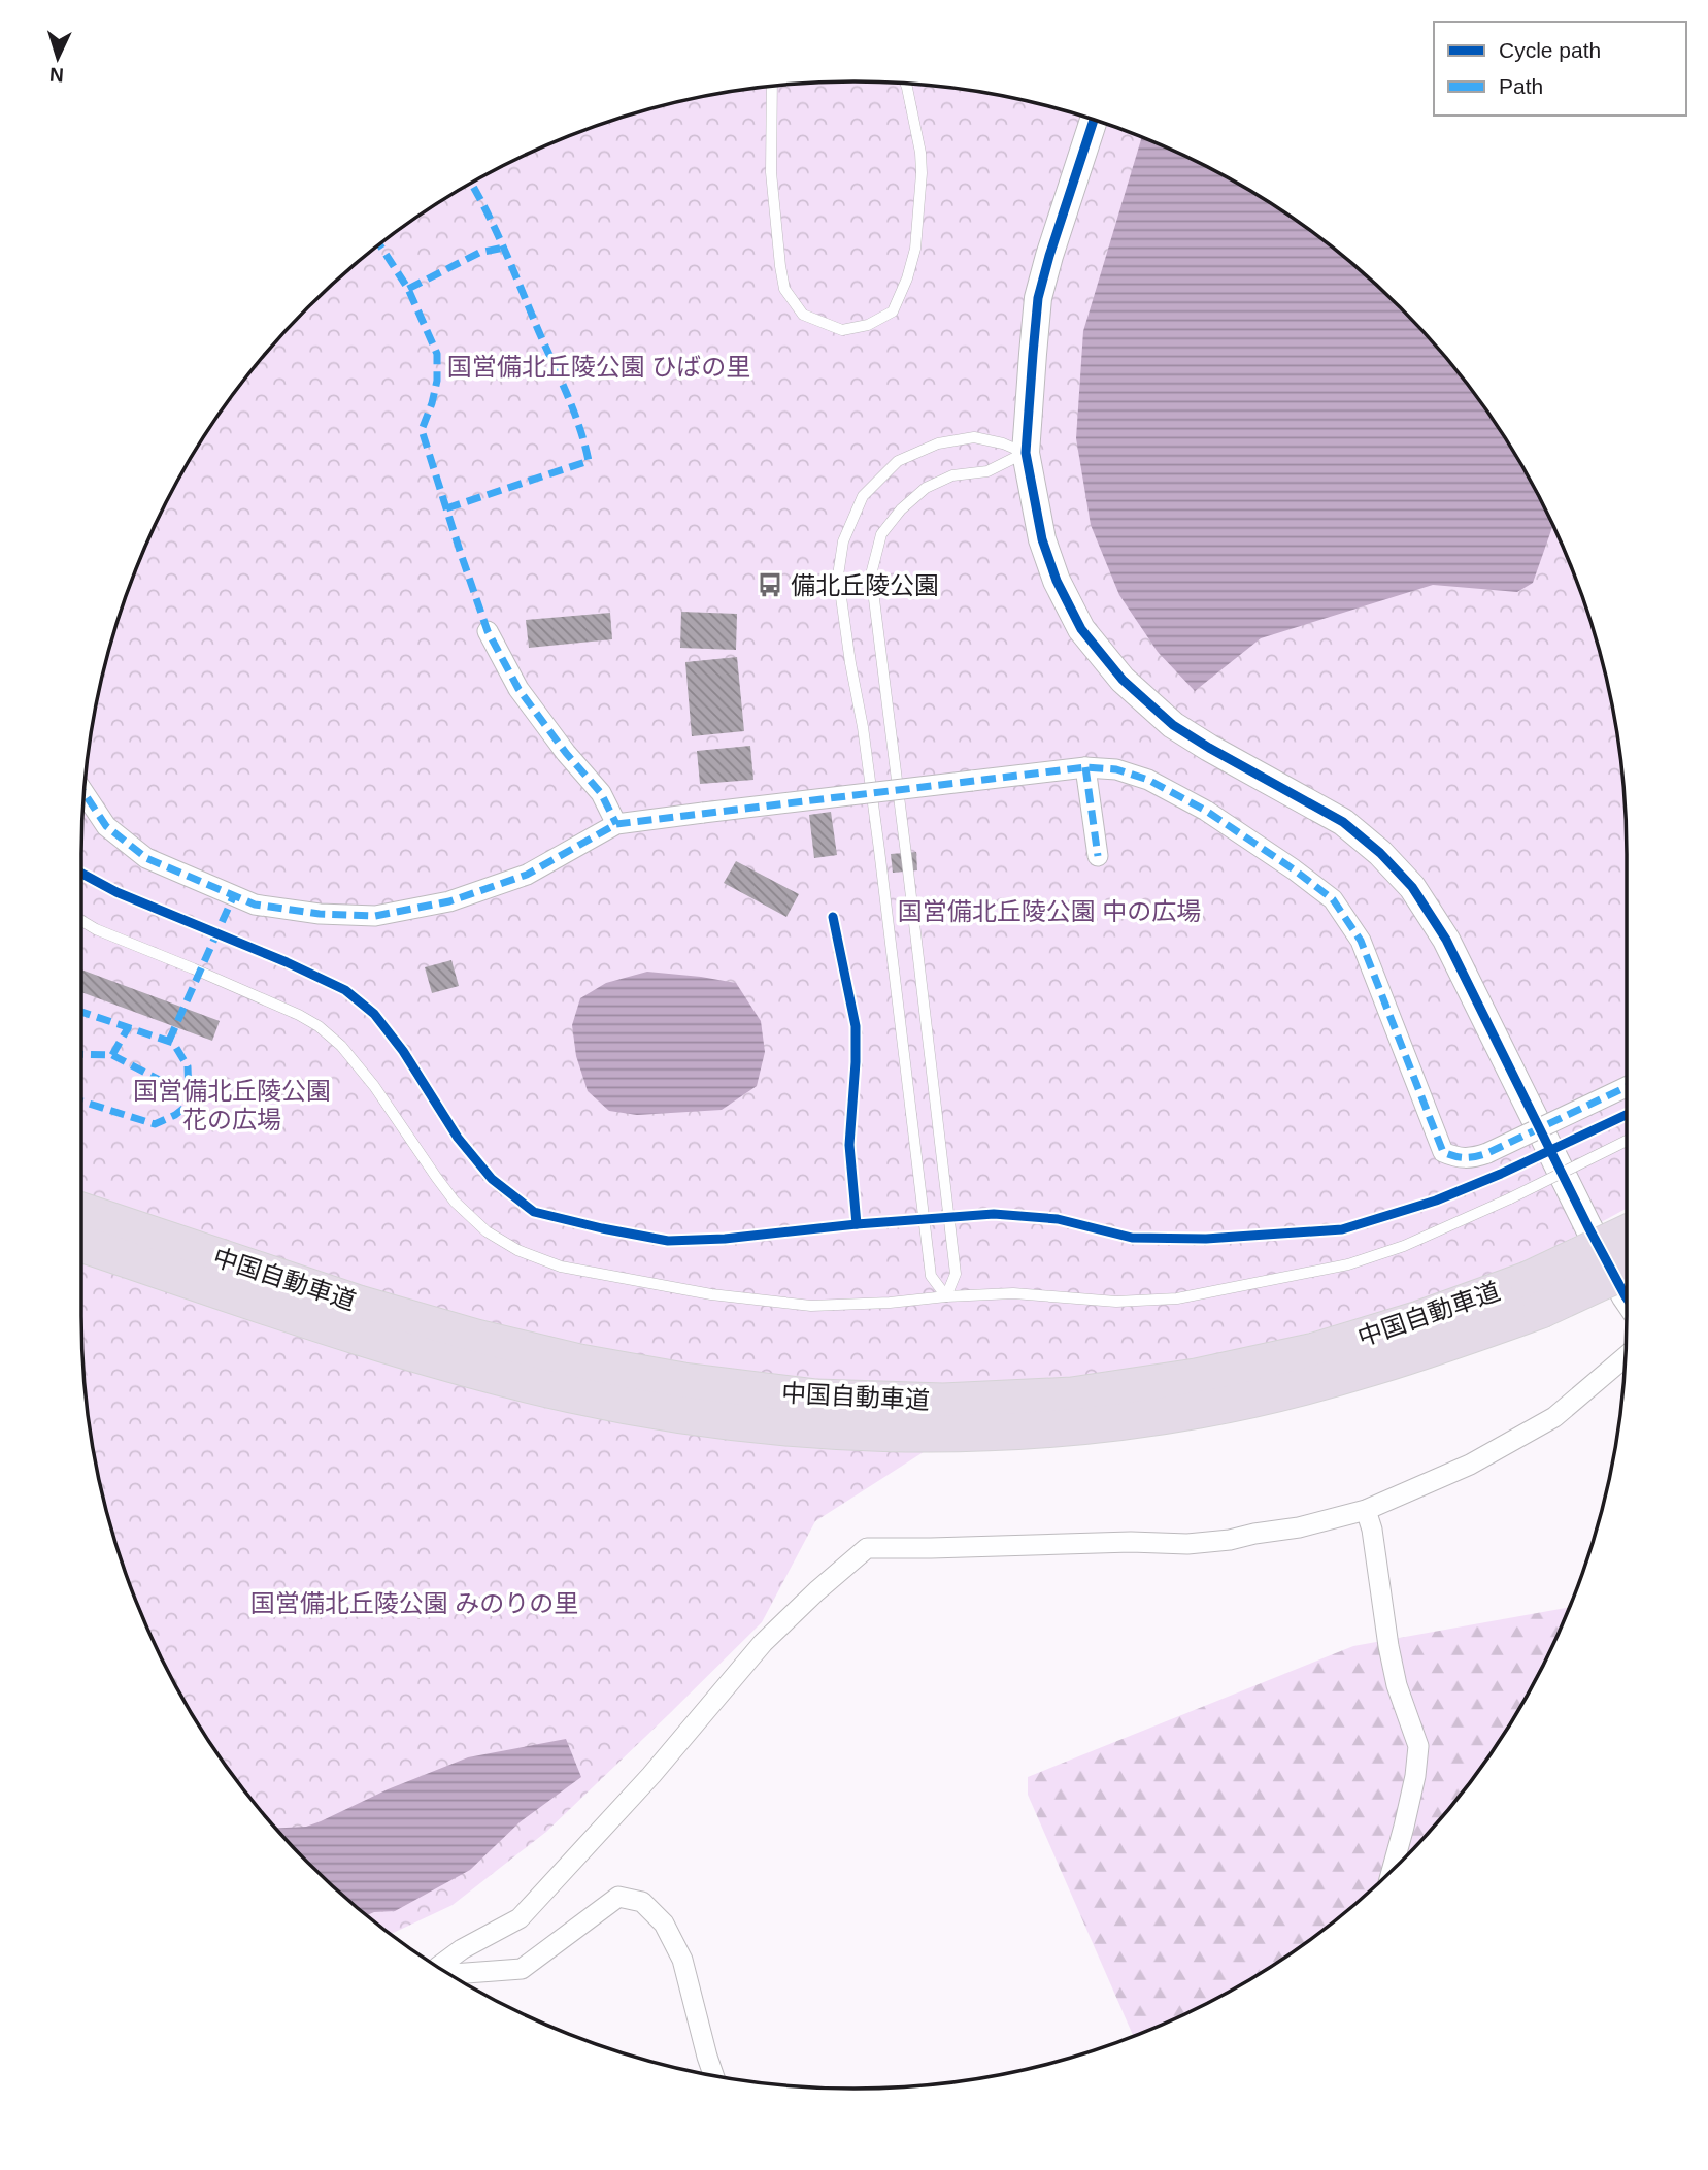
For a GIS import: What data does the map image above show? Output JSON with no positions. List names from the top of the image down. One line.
{"streets":{"highway":["中国自動車道"]},"parks":["国営備北丘陵公園 ひばの里","国営備北丘陵公園 中の広場","国営備北丘陵公園 花の広場","国営備北丘陵公園 みのりの里"],"places":{"bus stop":["備北丘陵公園"]},"legend":["Cycle path","Path"],"north":"bottom"}
